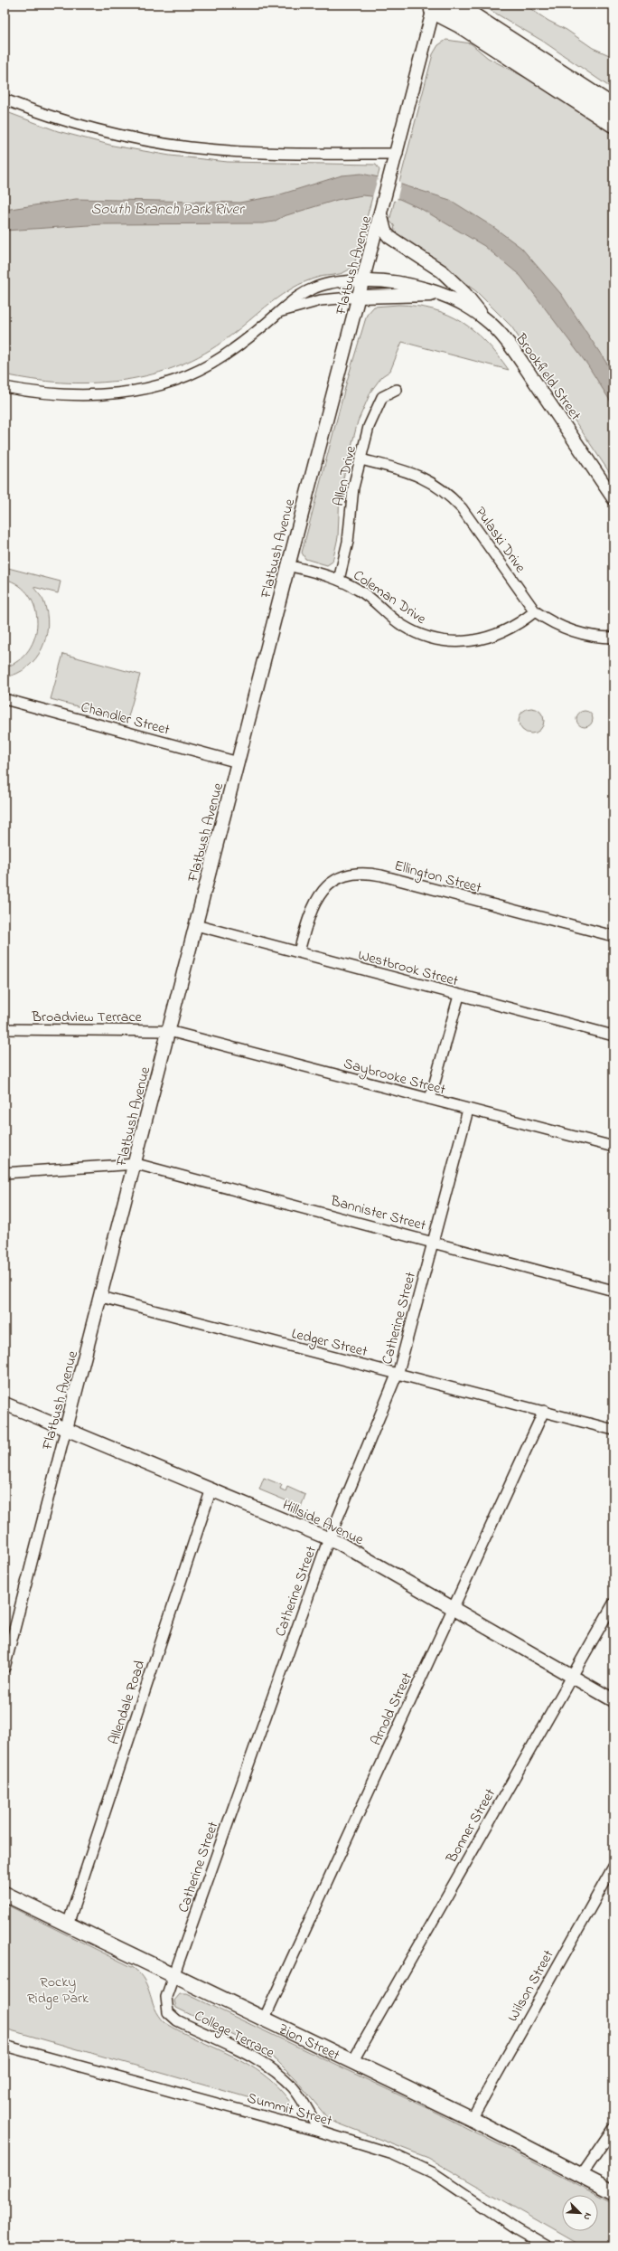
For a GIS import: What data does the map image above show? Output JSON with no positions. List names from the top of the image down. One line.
{"streets":{"main road":["Zion Street"],"street":["Flatbush Avenue","Brookfield Street","Allen Drive","Pulaski Drive","Coleman Drive","Chandler Street","Ellington Street","Westbrook Street","Broadview Terrace","Saybrooke Street","Bannister Street","Catherine Street","Ledger Street","Hillside Avenue","Allendale Road","Arnold Street","Bonner Street","Wilson Street","College Terrace","Summit Street"]},"crossings":[["Flatbush Avenue","Brookfield Street"],["Flatbush Avenue","Coleman Drive"],["Flatbush Avenue","Chandler Street"],["Flatbush Avenue","Westbrook Street"],["Flatbush Avenue","Broadview Terrace"],["Flatbush Avenue","Saybrooke Street"],["Flatbush Avenue","Bannister Street"],["Flatbush Avenue","Ledger Street"],["Flatbush Avenue","Hillside Avenue"],["Allen Drive","Pulaski Drive"],["Allen Drive","Coleman Drive"],["Pulaski Drive","Coleman Drive"],["Ellington Street","Westbrook Street"],["Broadview Terrace","Saybrooke Street"],["Saybrooke Street","Catherine Street"],["Bannister Street","Catherine Street"],["Catherine Street","Ledger Street"],["Catherine Street","Hillside Avenue"],["Catherine Street","College Terrace"],["Catherine Street","Zion Street"],["Ledger Street","Arnold Street"],["Hillside Avenue","Allendale Road"],["Hillside Avenue","Arnold Street"],["Hillside Avenue","Bonner Street"],["Allendale Road","Zion Street"],["Arnold Street","Zion Street"],["Bonner Street","Zion Street"],["Wilson Street","Zion Street"],["College Terrace","Zion Street"],["College Terrace","Summit Street"]],"water":["South Branch Park River"],"parks":["Rocky Ridge Park"],"north":"bottom right"}
